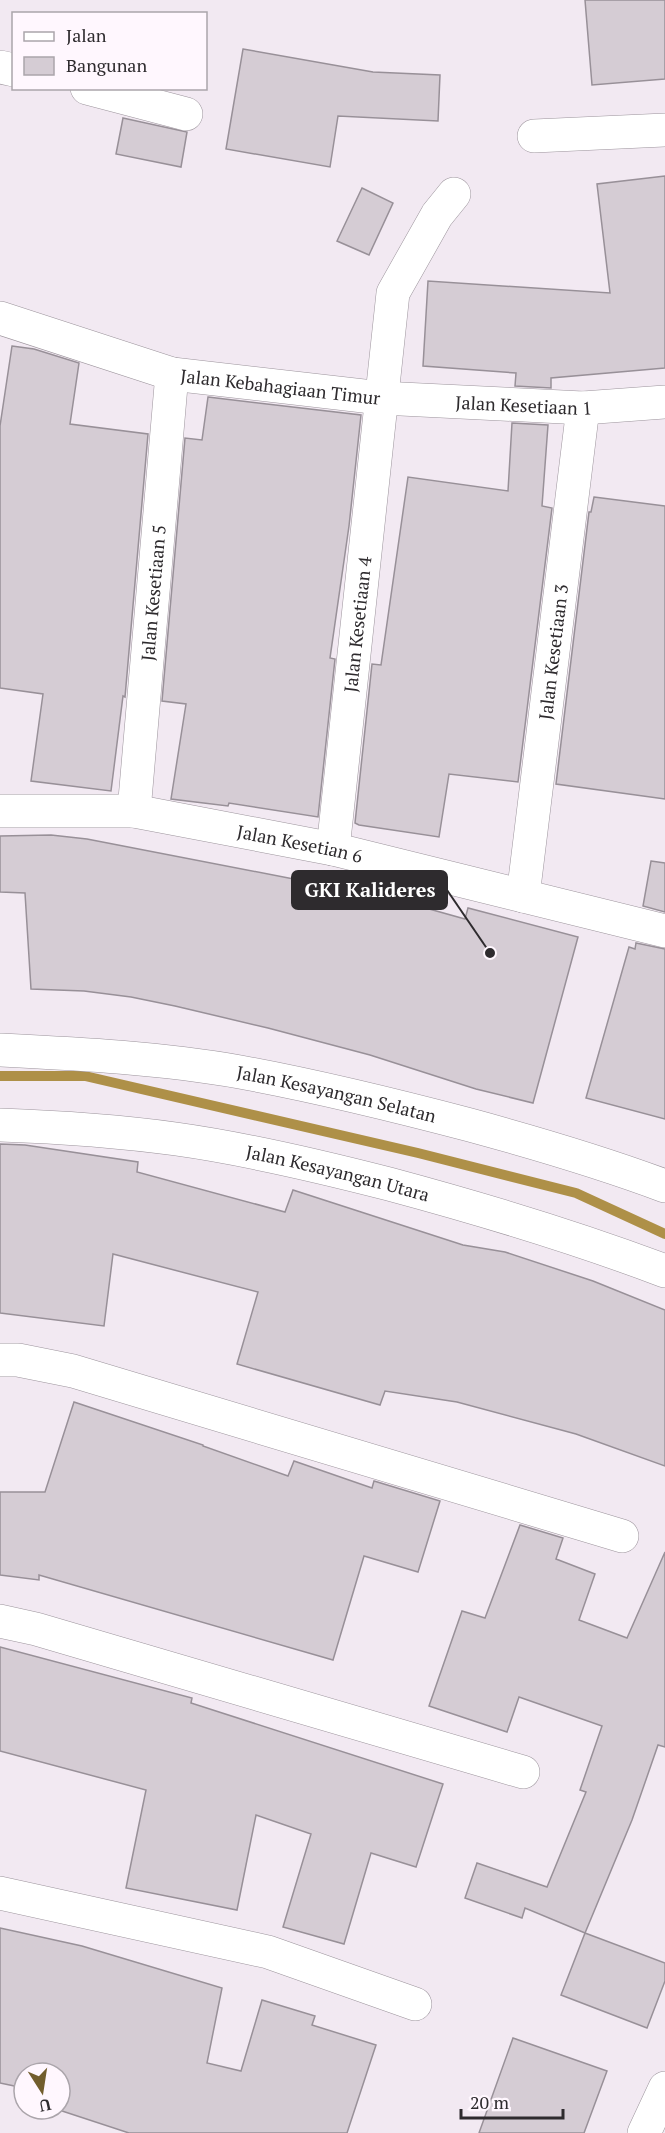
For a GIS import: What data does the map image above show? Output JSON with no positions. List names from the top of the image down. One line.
{"streets":{"street":["Jalan Kebahagiaan Timur","Jalan Kesetiaan 1","Jalan Kesetiaan 5","Jalan Kesetiaan 4","Jalan Kesetiaan 3","Jalan Kesetian 6","Jalan Kesayangan Selatan","Jalan Kesayangan Utara"]},"crossings":[["Jalan Kebahagiaan Timur","Jalan Kesetiaan 1"],["Jalan Kebahagiaan Timur","Jalan Kesetiaan 5"],["Jalan Kebahagiaan Timur","Jalan Kesetiaan 4"],["Jalan Kesetiaan 1","Jalan Kesetiaan 4"],["Jalan Kesetiaan 1","Jalan Kesetiaan 3"],["Jalan Kesetiaan 5","Jalan Kesetian 6"],["Jalan Kesetiaan 4","Jalan Kesetian 6"],["Jalan Kesetiaan 3","Jalan Kesetian 6"]],"places":["GKI Kalideres"],"legend":["Jalan","Bangunan"],"scale_bar":"20 m","north":"bottom"}
